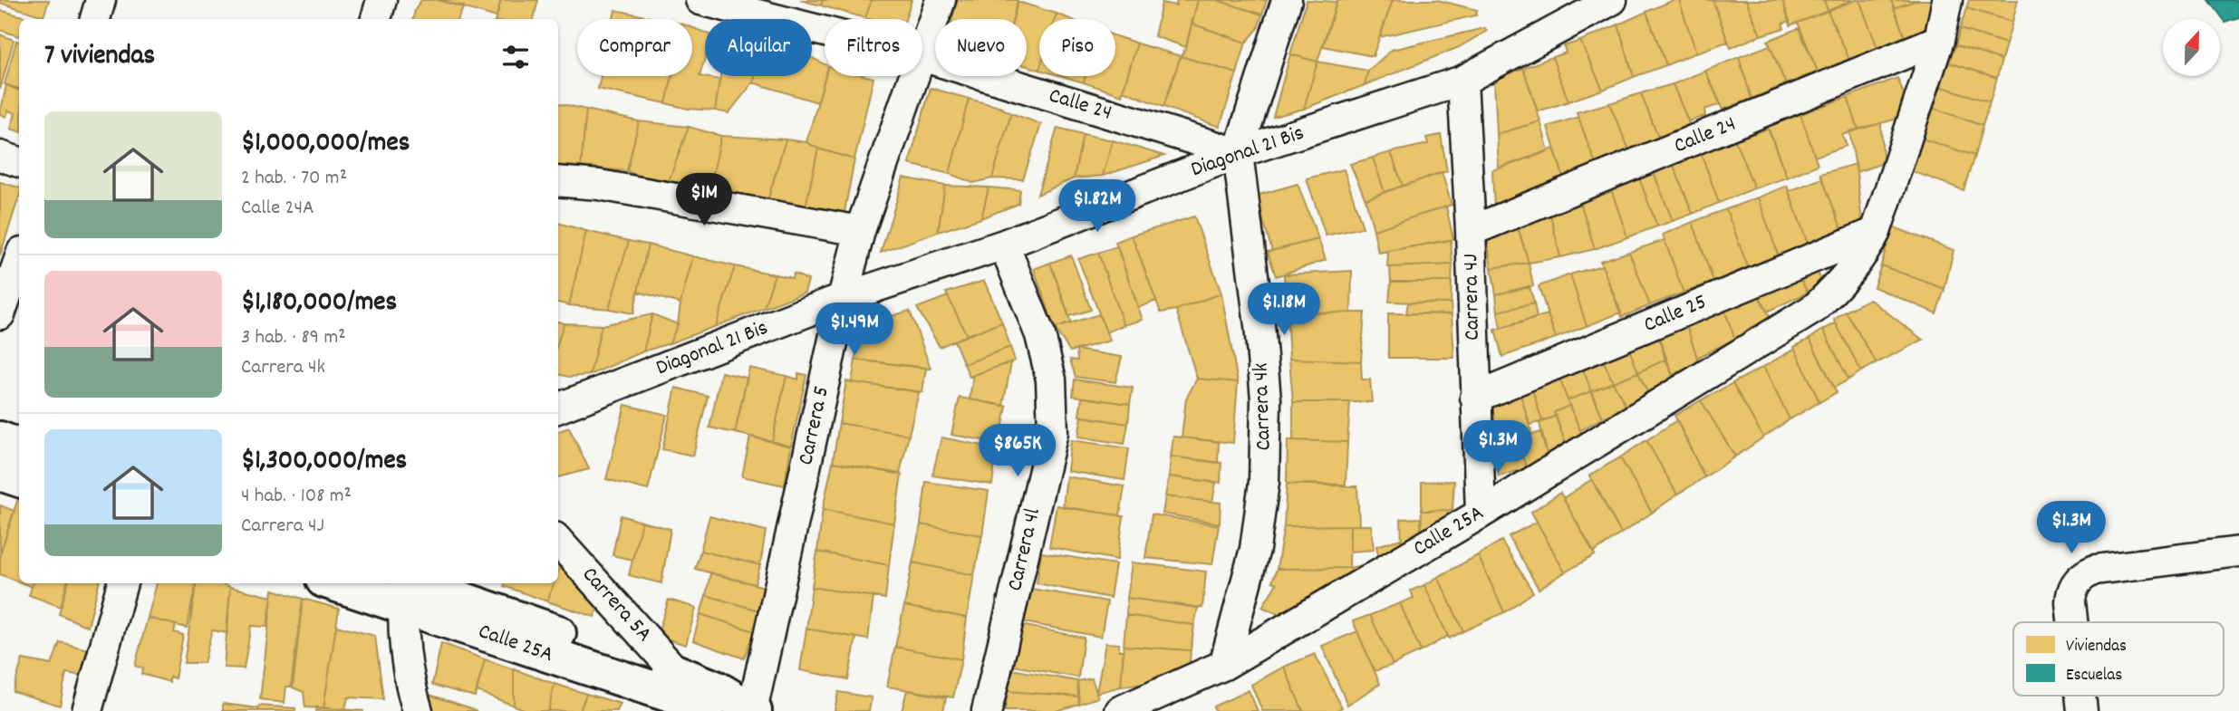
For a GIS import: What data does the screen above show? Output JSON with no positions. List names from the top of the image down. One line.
{"streets":{"street":["Calle 24","Diagonal 21 Bis","Carrera 4J","Calle 25","Carrera 4k","Carrera 5","Calle 25A","Carrera 4l","Carrera 5A"]},"crossings":[["Calle 24","Diagonal 21 Bis"],["Calle 24","Carrera 4J"],["Calle 24","Carrera 4k"],["Calle 24","Calle 25A"],["Diagonal 21 Bis","Carrera 4J"],["Diagonal 21 Bis","Carrera 4k"],["Diagonal 21 Bis","Carrera 5"],["Diagonal 21 Bis","Carrera 4l"],["Carrera 4J","Calle 25"],["Carrera 4J","Calle 25A"],["Calle 25","Calle 25A"],["Carrera 4k","Calle 25A"],["Carrera 5","Calle 25A"],["Calle 25A","Carrera 5A"]],"legend":["Viviendas","Escuelas"],"north":"top","page":{"chip":["Comprar","Alquilar","Filtros","Nuevo","Piso"],"heading":"7 viviendas","list":[{"name":"$1,000,000/mes","note":"2 hab. · 70 m² · Calle 24A"},{"name":"$1,180,000/mes","note":"3 hab. · 89 m² · Carrera 4k"},{"name":"$1,300,000/mes","note":"4 hab. · 108 m² · Carrera 4J"}],"price":["$1M","$1.82M","$1.18M","$1.49M","$1.3M","$865K","$1.3M"]}}
